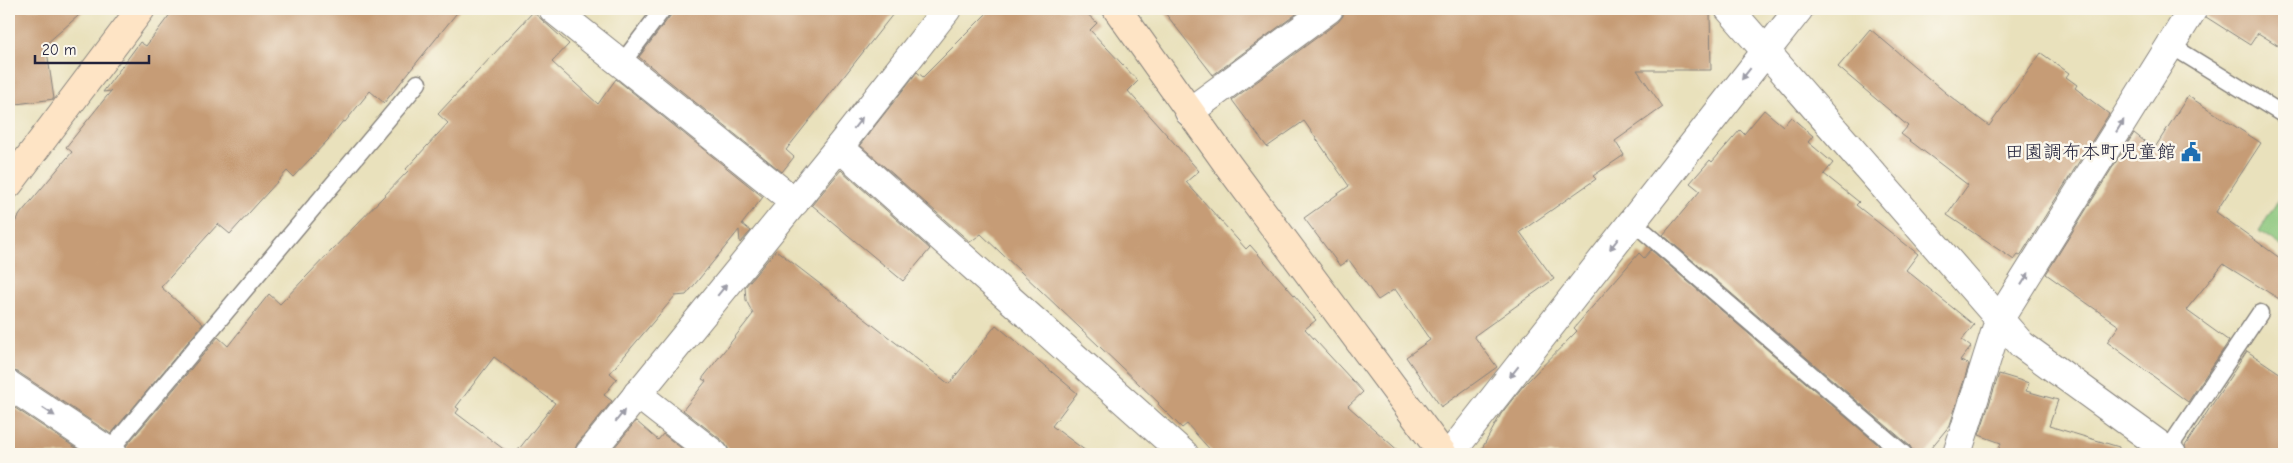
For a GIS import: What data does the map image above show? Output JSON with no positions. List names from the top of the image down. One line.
{"places":{"public building":["田園調布本町児童館"]},"scale_bar":"20 m"}
